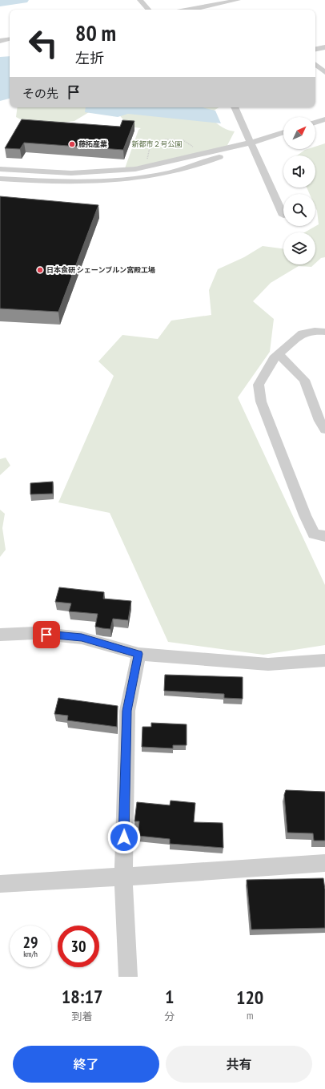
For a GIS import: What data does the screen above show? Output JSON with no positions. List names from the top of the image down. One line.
{"parks":["新都市２号公園"],"places":["藤拓産業","日本食研 シェーンブルン宮殿工場"],"north":"top right","page":{"turn":["80 m","左折"],"then":"その先","speed":"29 km/h","limit":"30","eta":["18:17","到着","1","分","120","m"],"buttons":["終了","共有"]}}
